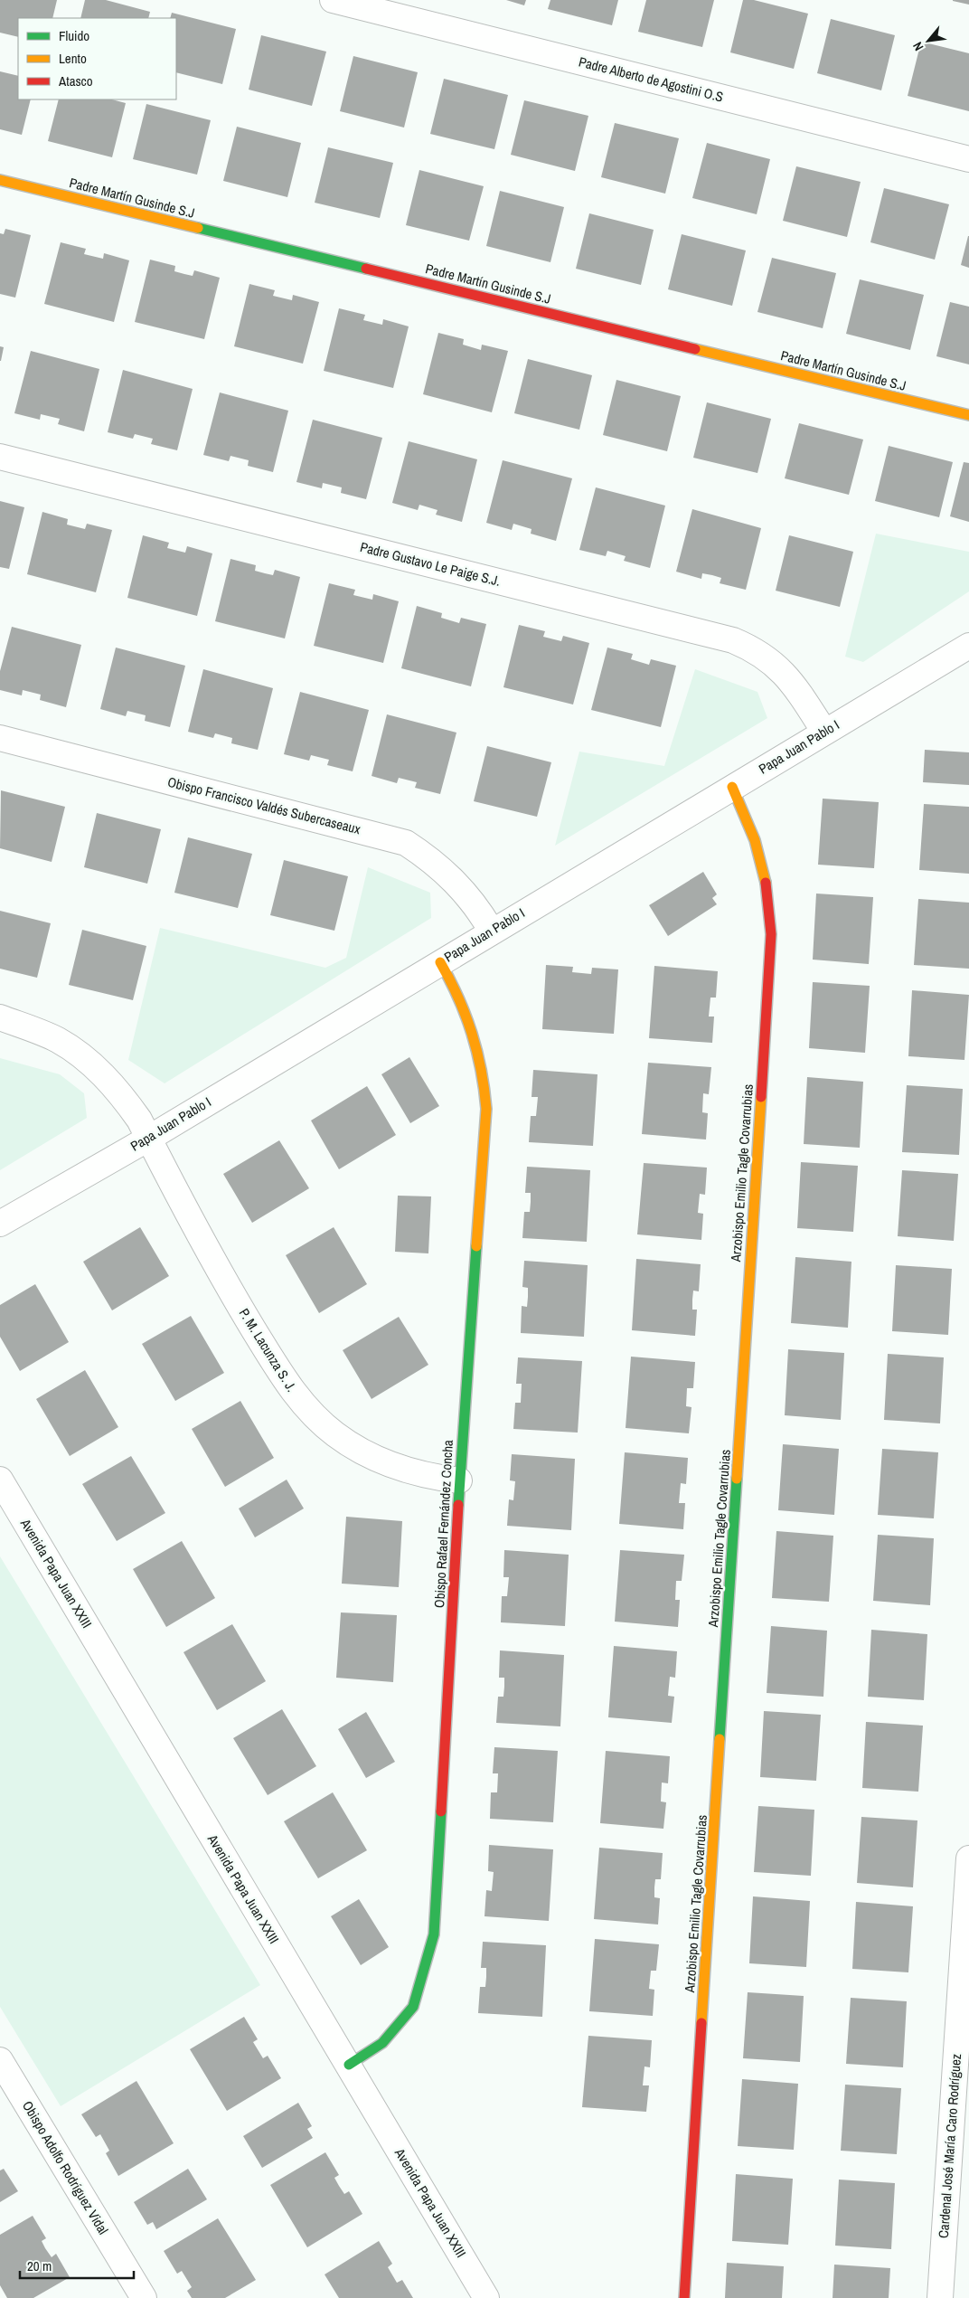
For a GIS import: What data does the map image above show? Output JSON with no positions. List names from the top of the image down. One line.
{"streets":{"street":["Padre Alberto de Agostini O.S","Padre Martín Gusinde S.J","Padre Gustavo Le Paige S.J.","Papa Juan Pablo I","Obispo Francisco Valdés Subercaseaux","Arzobispo Emilio Tagle Covarrubias","P. M. Lacunza S. J.","Obispo Rafael Fernández Concha","Avenida Papa Juan XXIII","Cardenal José María Caro Rodríguez","Obispo Adolfo Rodríguez Vidal"]},"crossings":[["Padre Gustavo Le Paige S.J.","Papa Juan Pablo I"],["Papa Juan Pablo I","Obispo Francisco Valdés Subercaseaux"],["Papa Juan Pablo I","Arzobispo Emilio Tagle Covarrubias"],["Papa Juan Pablo I","P. M. Lacunza S. J."],["Papa Juan Pablo I","Obispo Rafael Fernández Concha"],["P. M. Lacunza S. J.","Obispo Rafael Fernández Concha"],["Obispo Rafael Fernández Concha","Avenida Papa Juan XXIII"]],"legend":["Fluido","Lento","Atasco"],"scale_bar":"20 m","north":"bottom left"}
